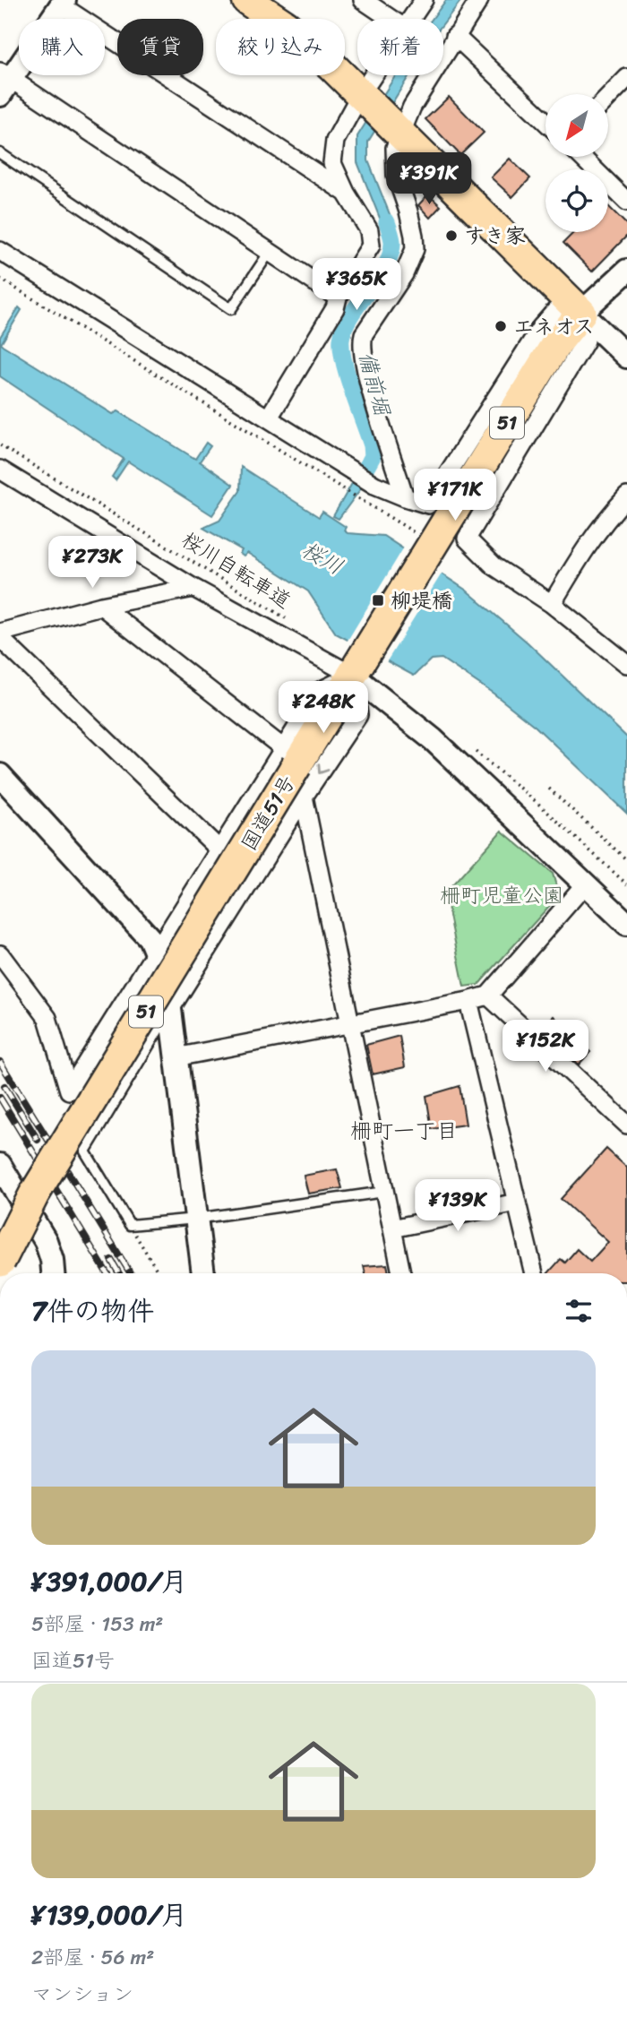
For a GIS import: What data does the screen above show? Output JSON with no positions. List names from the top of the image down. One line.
{"streets":{"highway":["51","国道51号"],"path":["桜川自転車道"]},"districts":["柵町一丁目"],"water":["備前堀","桜川"],"parks":["柵町児童公園"],"places":{"other":["すき家","エネオス"],"transit":["柳堤橋"]},"north":"bottom left","page":{"chip":["購入","賃貸","絞り込み","新着"],"price":["¥391K","¥365K","¥171K","¥273K","¥248K","¥152K","¥139K"],"heading":"7件の物件","list":[{"name":"¥391,000/月","note":"5部屋 · 153 m² · 国道51号"},{"name":"¥139,000/月","note":"2部屋 · 56 m² · マンション"}]}}
